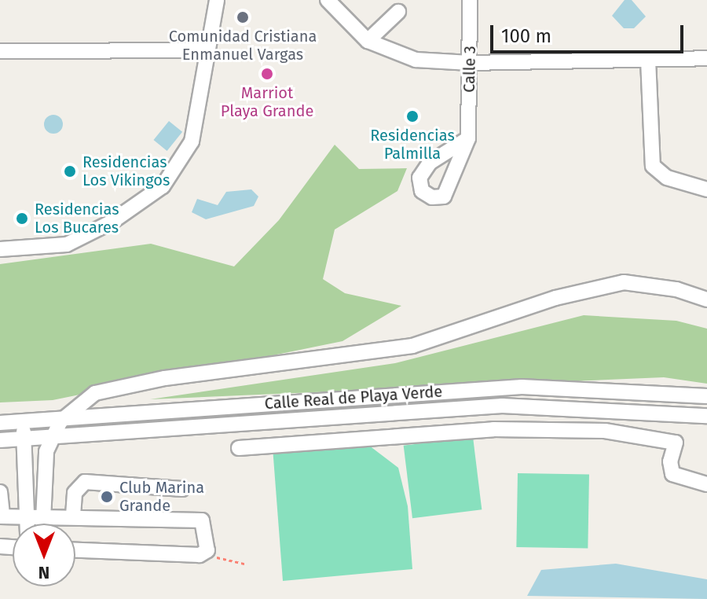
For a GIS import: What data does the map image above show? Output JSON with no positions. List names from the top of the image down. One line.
{"streets":{"street":["Calle 3","Calle Real de Playa Verde"]},"places":["Comunidad Cristiana Enmanuel Vargas","Marriot Playa Grande","Residencias Palmilla","Residencias Los Vikingos","Residencias Los Bucares","Club Marina Grande"],"scale_bar":"100 m","north":"bottom"}
